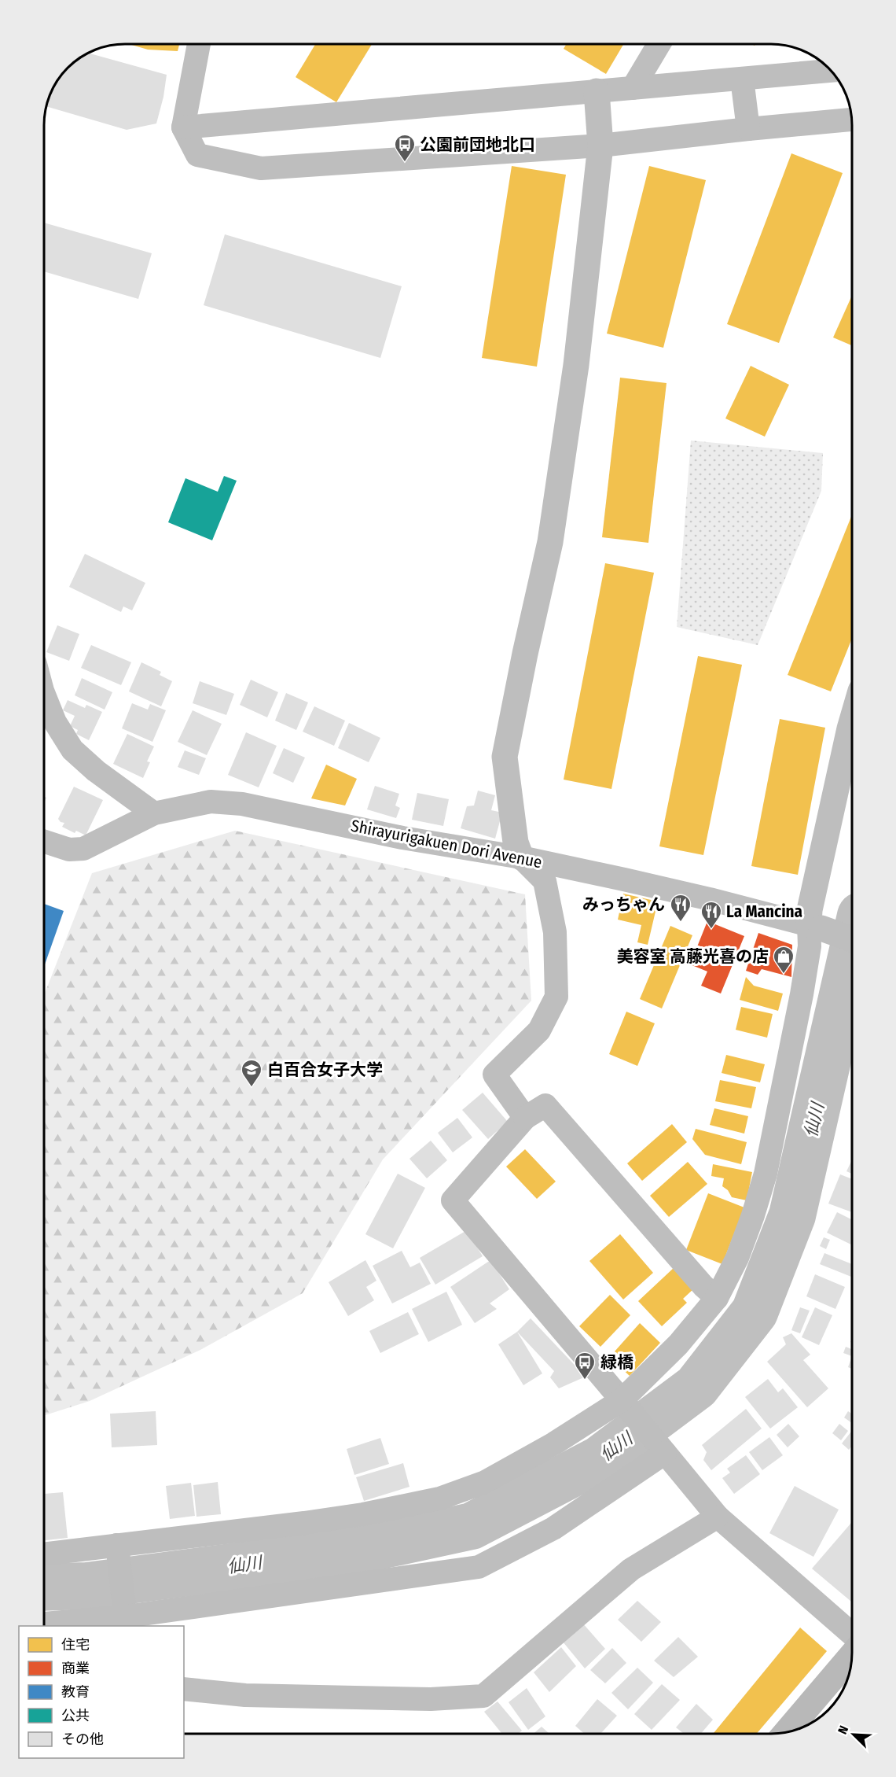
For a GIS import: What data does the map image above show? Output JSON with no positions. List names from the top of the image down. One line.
{"streets":{"street":["Shirayurigakuen Dori Avenue"]},"water":["仙川"],"places":{"bus stop":["公園前団地北口","緑橋"],"restaurant":["みっちゃん","La Mancina"],"shop":["美容室 高藤光喜の店"],"school or university":["白百合女子大学"]},"legend":["住宅","商業","教育","公共","その他"],"north":"top left"}
